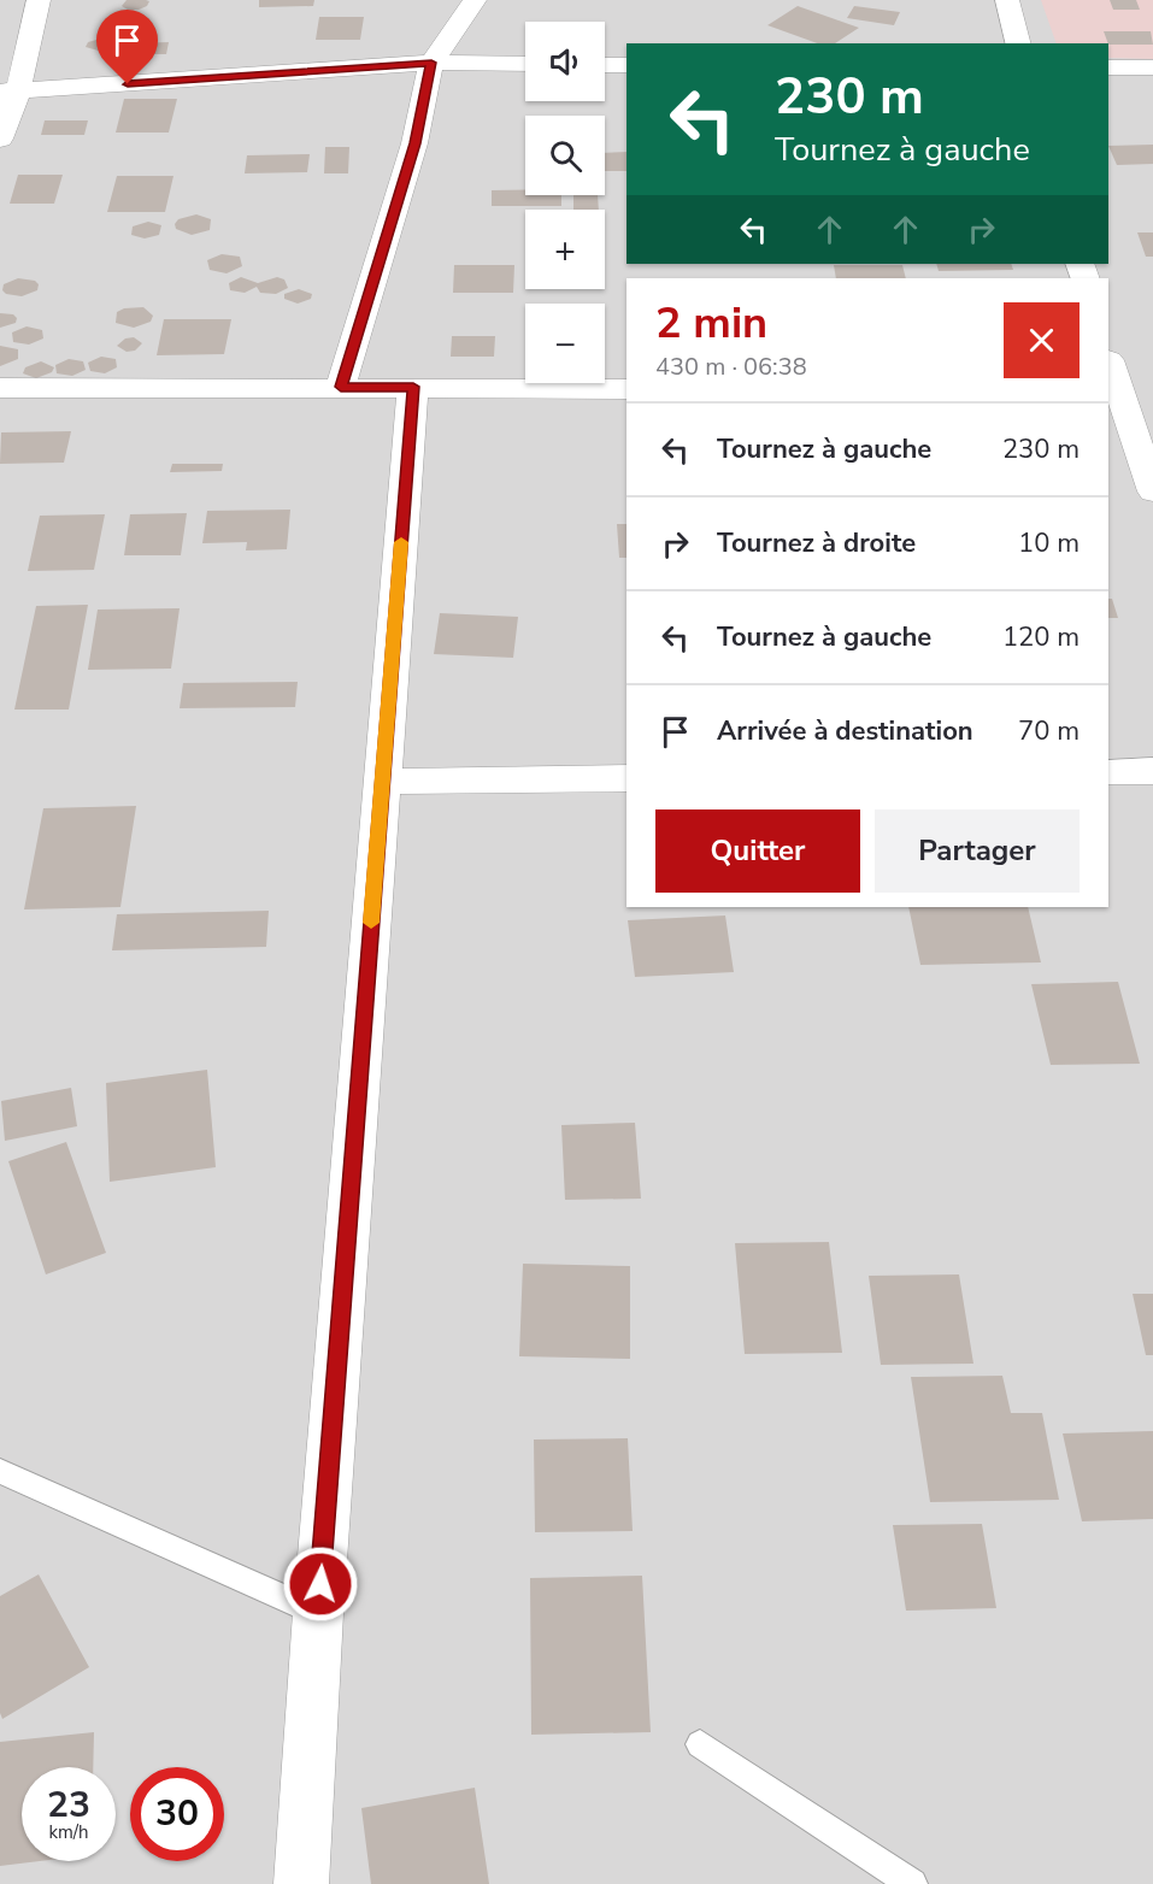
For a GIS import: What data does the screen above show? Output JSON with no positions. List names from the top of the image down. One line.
{"page":{"map_buttons":["+","−"],"turn":["230 m","Tournez à gauche"],"heading":["2 min","430 m · 06:38"],"list":[{"name":"Tournez à gauche","value":"230 m"},{"name":"Tournez à droite","value":"10 m"},{"name":"Tournez à gauche","value":"120 m"},{"name":"Arrivée à destination","value":"70 m"}],"buttons":["Quitter","Partager"],"speed":"23 km/h","limit":"30"}}
